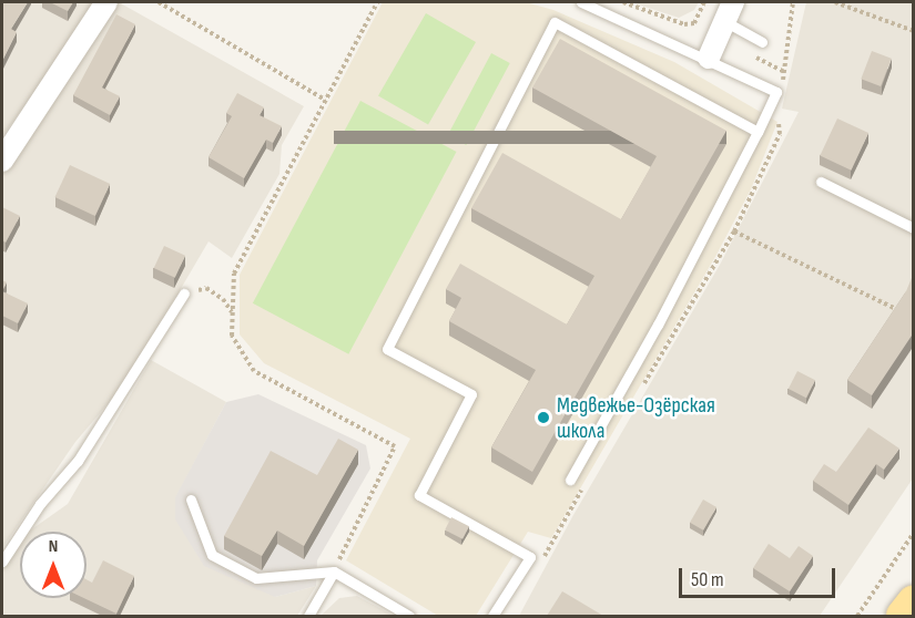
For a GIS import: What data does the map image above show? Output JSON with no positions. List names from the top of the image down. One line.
{"places":["Медвежье-Озёрская школа"],"scale_bar":"50 m","north":"top"}
